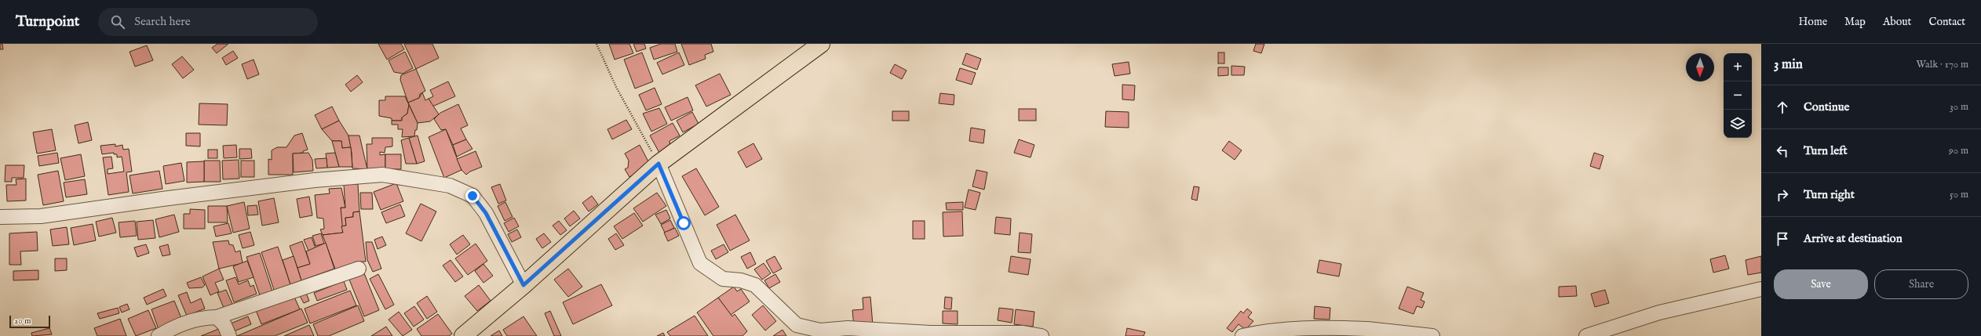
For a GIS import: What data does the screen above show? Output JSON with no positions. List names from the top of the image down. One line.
{"scale_bar":"20 m","north":"bottom","page":{"header":"Turnpoint","search":"Search here","nav":["Home","Map","About","Contact"],"heading":["3 min","Walk · 170 m"],"map_buttons":["+","−"],"list":[["Continue","30 m"],["Turn left","90 m"],["Turn right","50 m"],"Arrive at destination"],"buttons":["Save","Share"],"scale":"20 m"}}
